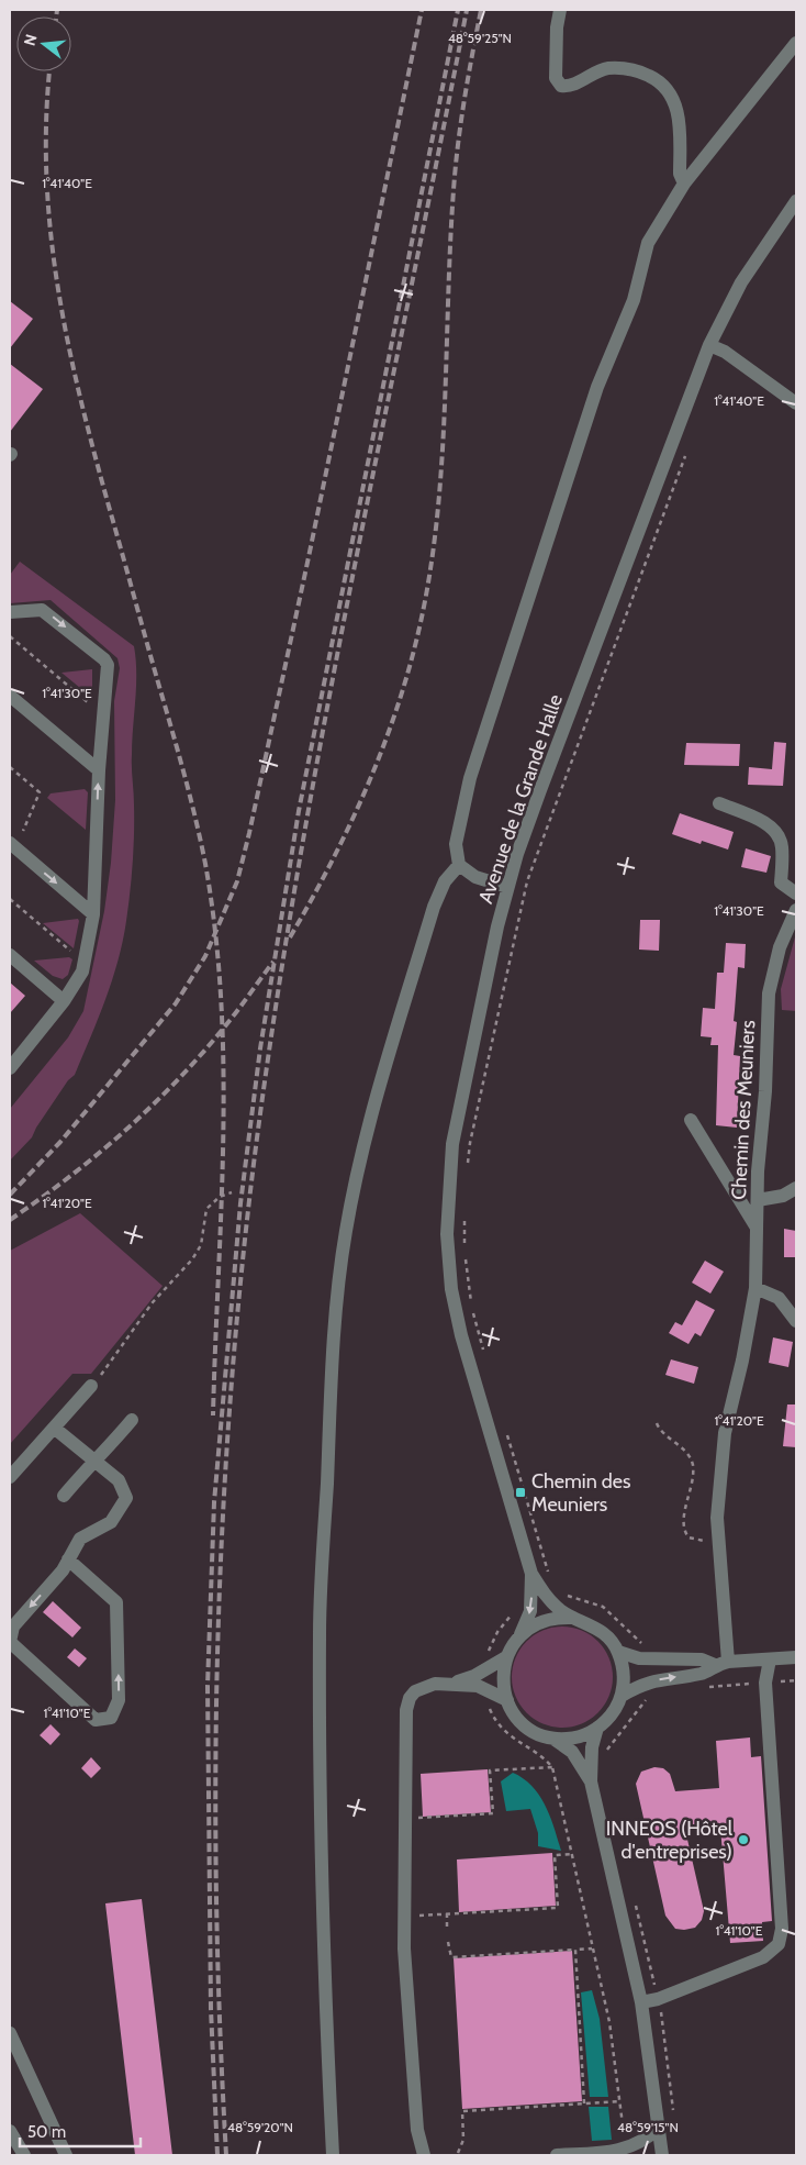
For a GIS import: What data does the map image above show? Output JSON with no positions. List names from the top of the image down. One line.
{"streets":{"street":["Avenue de la Grande Halle","Chemin des Meuniers"]},"places":{"transit":["Chemin des Meuniers"],"other":["INNEOS (Hôtel d'entreprises)"]},"scale_bar":"50 m","north":"left","coordinates":["48°59'25\"N","1°41'40\"E","1°41'30\"E","1°41'20\"E","1°41'10\"E","48°59'20\"N","48°59'15\"N"]}
